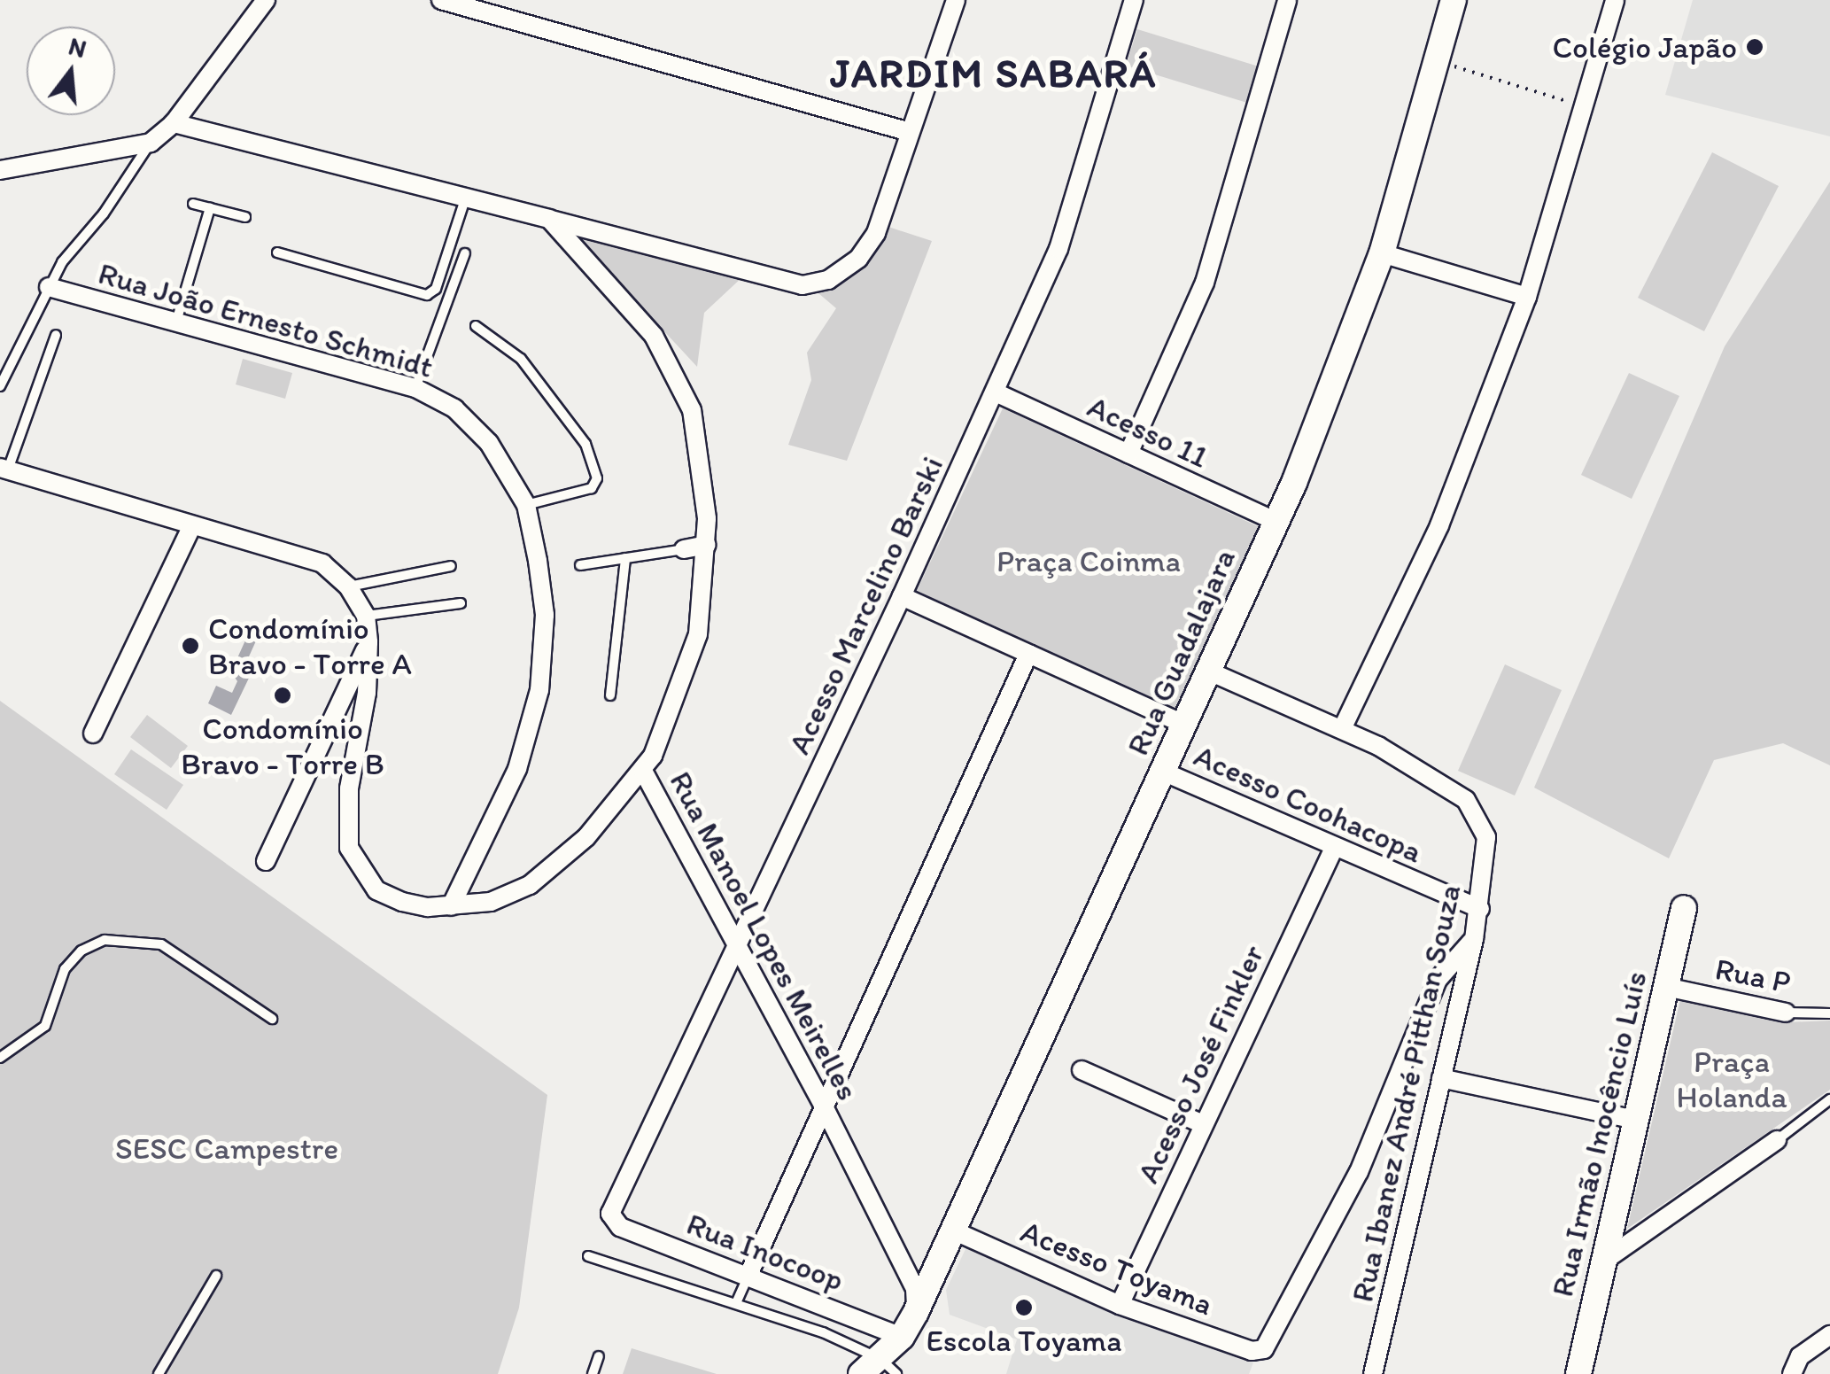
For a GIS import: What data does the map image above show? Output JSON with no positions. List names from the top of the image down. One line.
{"streets":{"main road":["Rua Guadalajara","Rua Irmão Inocêncio Luís"],"street":["Rua João Ernesto Schmidt","Acesso 11","Acesso Marcelino Barski","Acesso Coohacopa","Rua Manoel Lopes Meirelles","Rua P","Acesso José Finkler","Rua Ibanez André Pitthan Souza","Rua Inocoop","Acesso Toyama"]},"crossings":[["Acesso 11","Acesso Marcelino Barski"],["Acesso 11","Rua Guadalajara"],["Acesso Marcelino Barski","Rua Manoel Lopes Meirelles"],["Acesso Marcelino Barski","Rua Inocoop"],["Rua Guadalajara","Acesso Coohacopa"],["Rua Guadalajara","Rua Manoel Lopes Meirelles"],["Rua Guadalajara","Rua Ibanez André Pitthan Souza"],["Rua Guadalajara","Rua Inocoop"],["Rua Guadalajara","Acesso Toyama"],["Acesso Coohacopa","Acesso José Finkler"],["Acesso Coohacopa","Rua Ibanez André Pitthan Souza"],["Rua P","Rua Irmão Inocêncio Luís"],["Acesso José Finkler","Acesso Toyama"],["Rua Ibanez André Pitthan Souza","Acesso Toyama"]],"districts":["JARDIM SABARÁ"],"parks":["Praça Coinma","Praça Holanda","SESC Campestre"],"places":["Colégio Japão","Condomínio Bravo - Torre A","Condomínio Bravo - Torre B","Escola Toyama"],"north":"top"}
